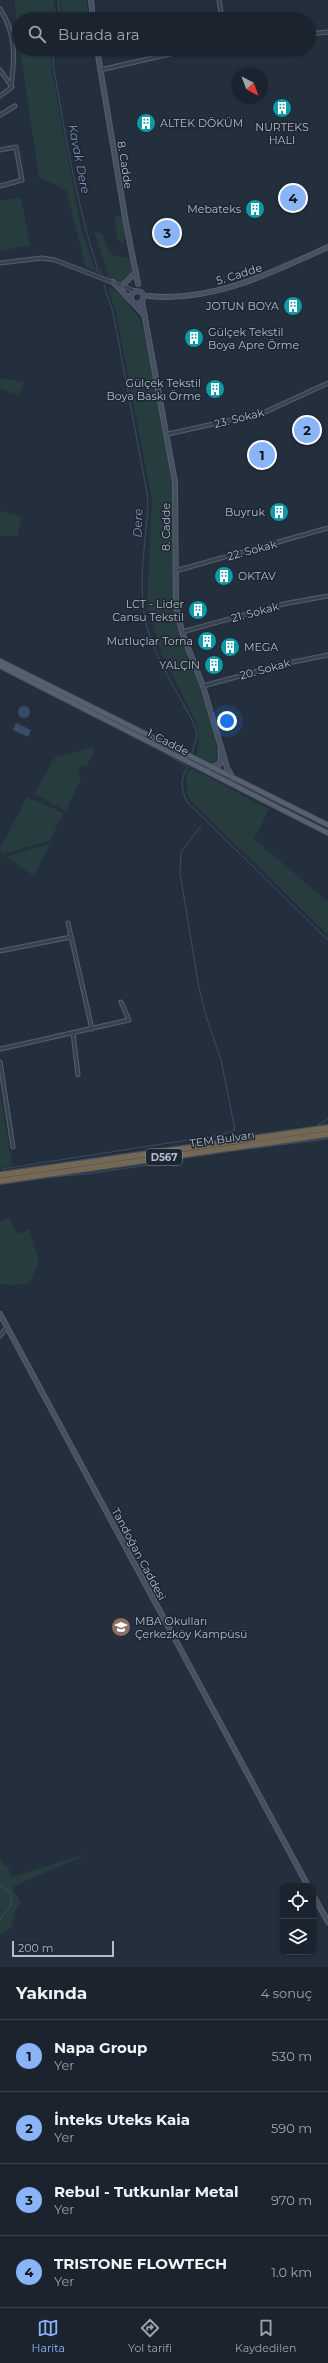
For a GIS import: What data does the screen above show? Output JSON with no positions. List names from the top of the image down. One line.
{"streets":{"highway":["TEM Bulvarı","D567"],"main road":["1. Cadde"],"street":["8. Cadde","5. Cadde","23. Sokak","22. Sokak","21. Sokak","20. Sokak","Tandoğan Caddesi"]},"crossings":[["8. Cadde","23. Sokak"],["8. Cadde","22. Sokak"],["8. Cadde","21. Sokak"],["8. Cadde","20. Sokak"],["8. Cadde","1. Cadde"]],"water":["Kavak Dere","Dere"],"places":{"building":["NURTEKS HALI","ALTEK DÖKÜM","Mebateks","JOTUN BOYA","Gülçek Tekstil Boya Apre Örme","Gülçek Tekstil Boya Baskı Örme","Buyruk","OKTAV","LCT - Lider Cansu Tekstil","Mutluçlar Torna","MEGA","YALÇIN"],"school or university":["MBA Okulları Çerkezköy Kampüsü"]},"scale_bar":"200 m","north":"bottom right","page":{"search":"Burada ara","pins":["4","3","2","1"],"scale":"200 m","heading":["Yakında","4 sonuç"],"list":[{"mark":"1","name":"Napa Group","note":"Yer","value":"530 m"},{"mark":"2","name":"İnteks Uteks Kaia","note":"Yer","value":"590 m"},{"mark":"3","name":"Rebul - Tutkunlar Metal","note":"Yer","value":"970 m"},{"mark":"4","name":"TRISTONE FLOWTECH","note":"Yer","value":"1.0 km"}],"nav":["Harita","Yol tarifi","Kaydedilen"]}}
